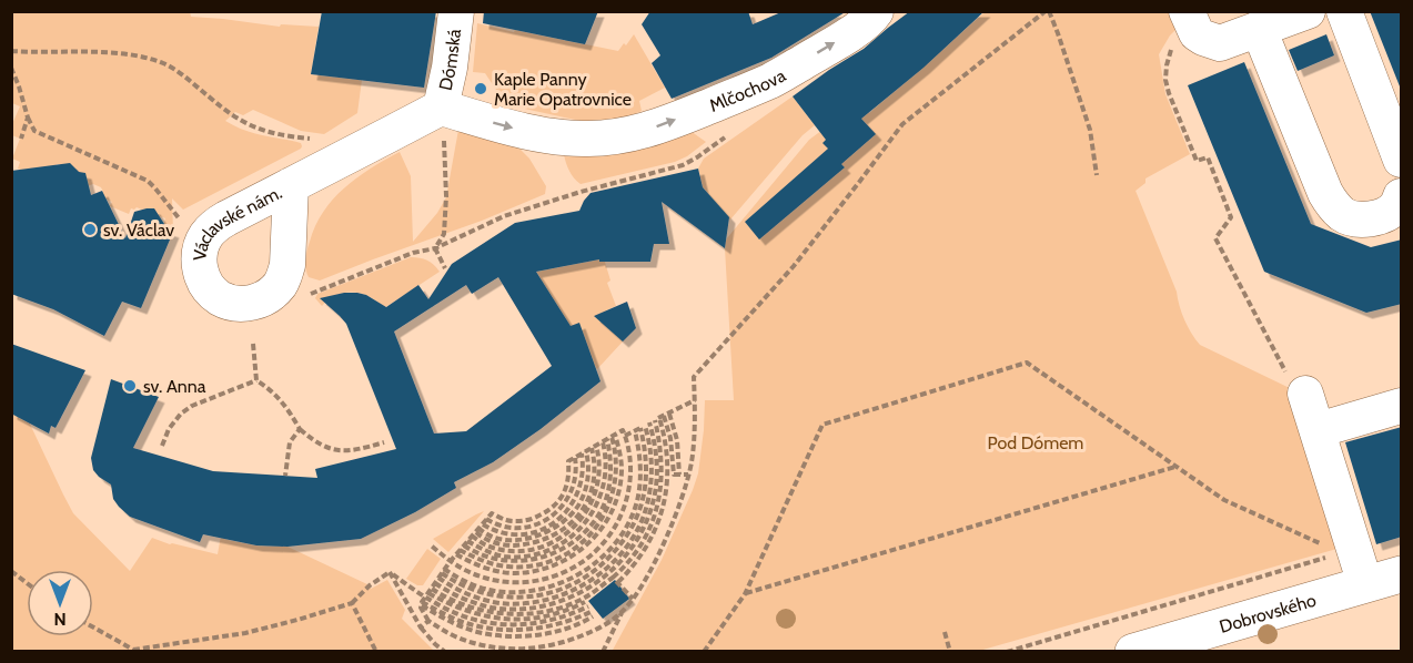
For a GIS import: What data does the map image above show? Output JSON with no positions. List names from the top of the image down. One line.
{"streets":{"main road":["Dobrovského"],"street":["Dómská","Mlčochova","Václavské nám."]},"crossings":[["Dómská","Mlčochova"],["Dómská","Václavské nám."],["Mlčochova","Václavské nám."]],"one_way":["Mlčochova"],"parks":["Pod Dómem"],"places":["Kaple Panny Marie Opatrovnice","sv. Václav","sv. Anna"],"north":"bottom"}
